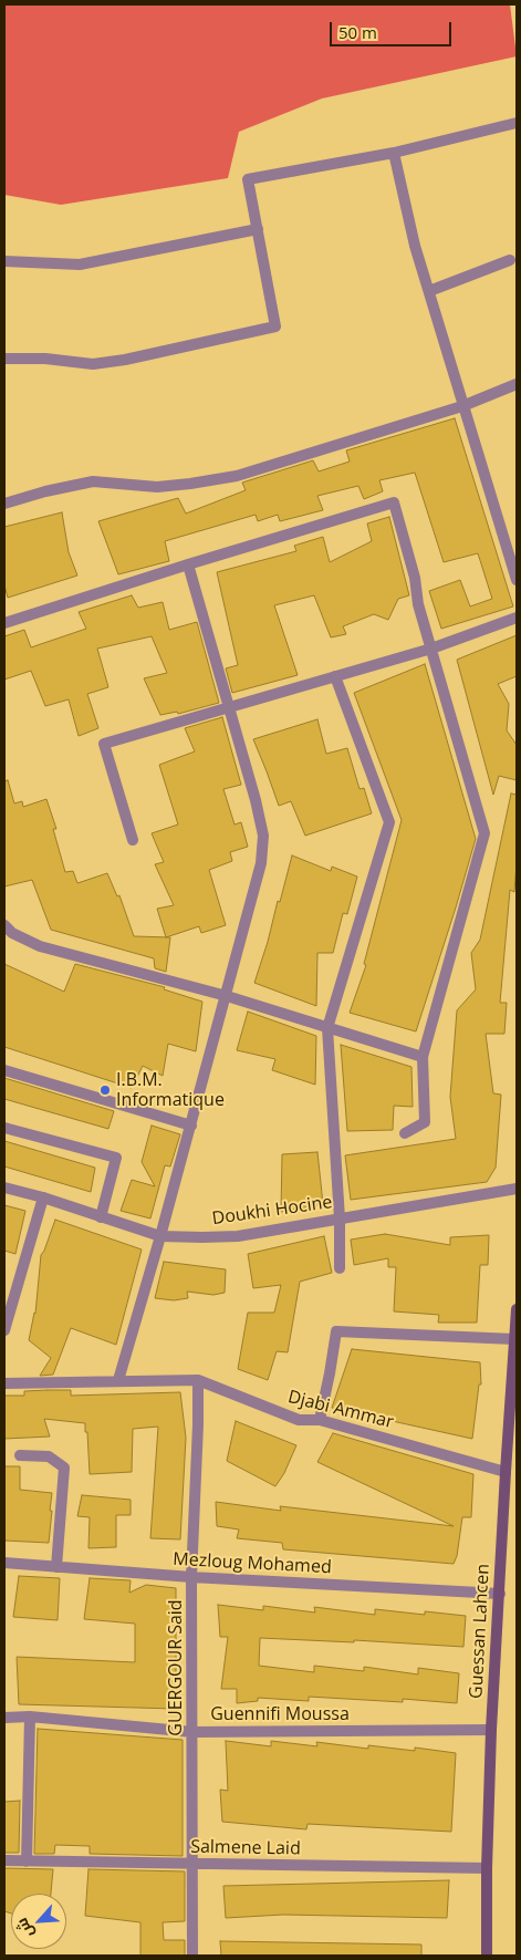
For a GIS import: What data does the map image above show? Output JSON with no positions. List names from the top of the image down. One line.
{"streets":{"main road":["Guessan Lahcen"],"street":["Doukhi Hocine","Djabi Ammar","Mezloug Mohamed","GUERGOUR Said","Guennifi Moussa","Salmene Laid"]},"crossings":[["Djabi Ammar","Guessan Lahcen"],["Djabi Ammar","GUERGOUR Said"],["Mezloug Mohamed","Guessan Lahcen"],["Mezloug Mohamed","GUERGOUR Said"],["Guessan Lahcen","Guennifi Moussa"],["Guessan Lahcen","Salmene Laid"],["GUERGOUR Said","Guennifi Moussa"],["GUERGOUR Said","Salmene Laid"]],"places":["I.B.M. Informatique"],"scale_bar":"50 m","north":"bottom left"}
